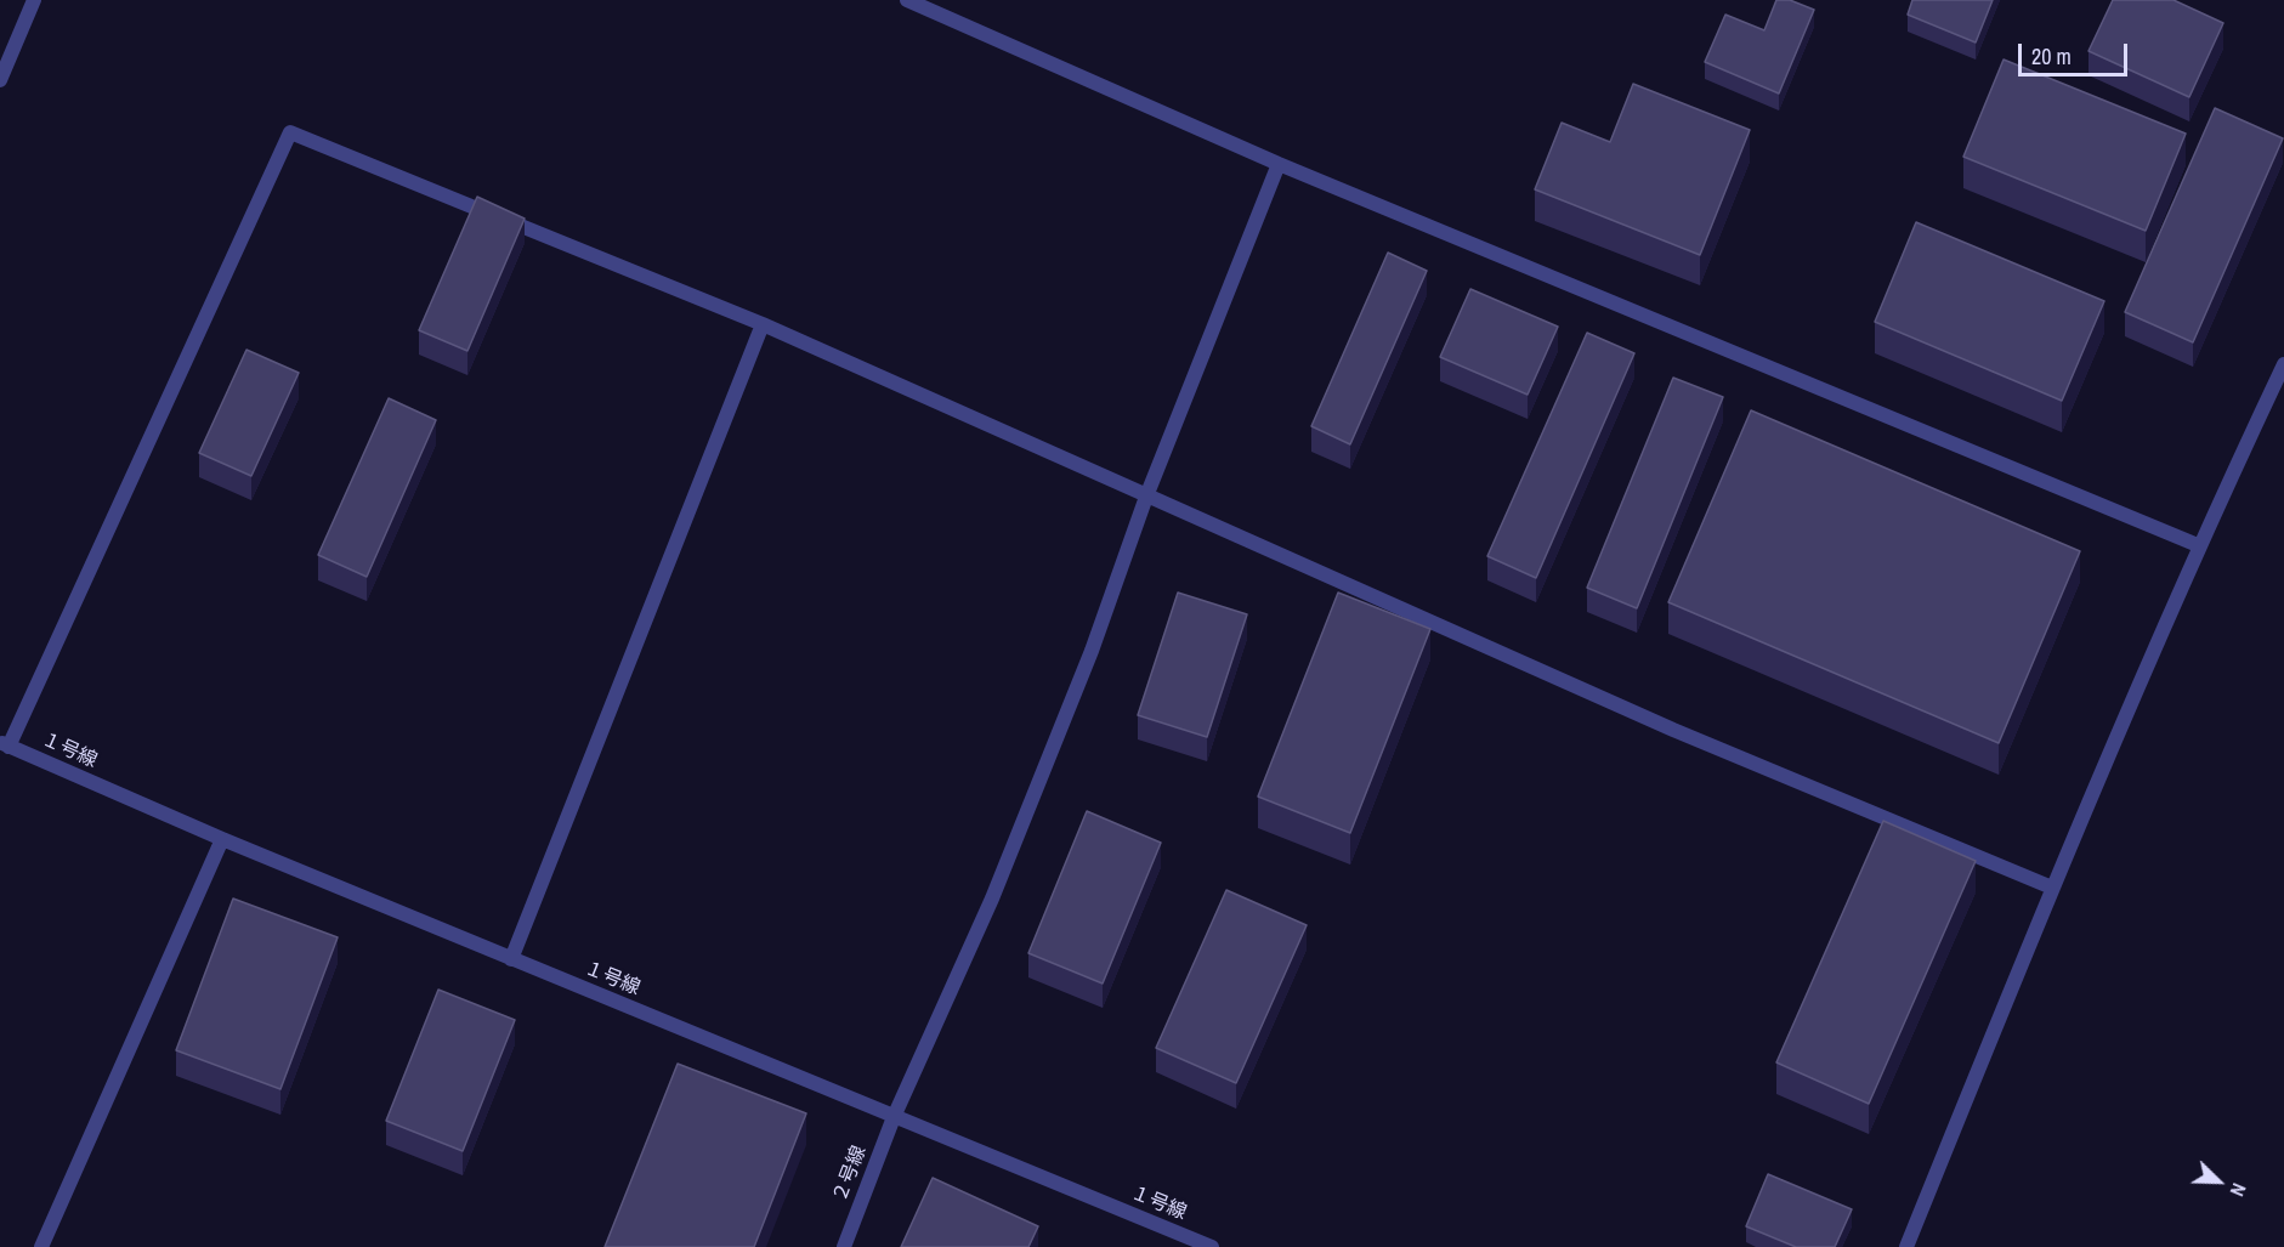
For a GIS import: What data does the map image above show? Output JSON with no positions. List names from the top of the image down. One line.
{"streets":{"lane":["１号線","２号線"]},"crossings":[["１号線","２号線"]],"scale_bar":"20 m","north":"bottom right"}
